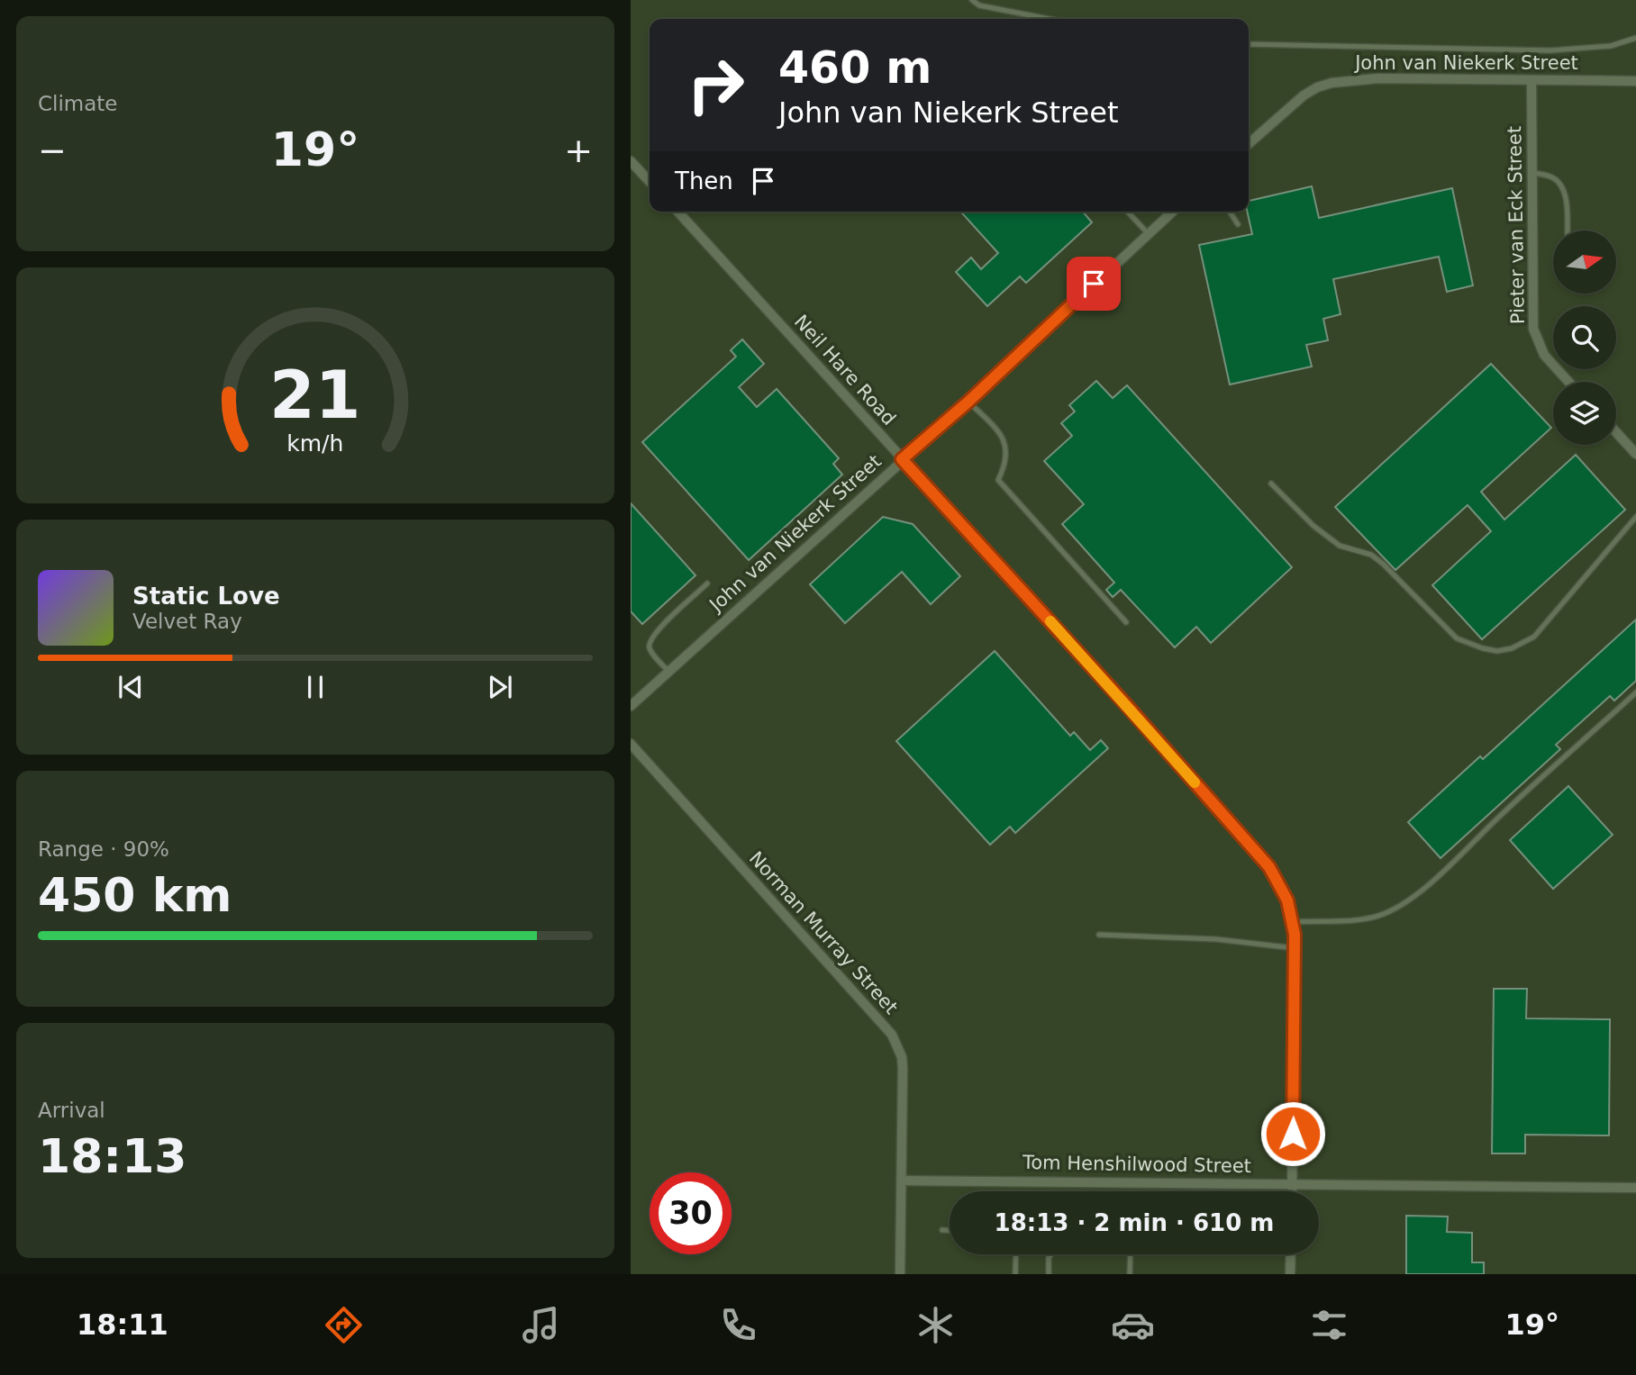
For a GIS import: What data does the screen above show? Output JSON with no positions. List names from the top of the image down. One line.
{"streets":{"street":["John van Niekerk Street","Pieter van Eck Street","Neil Hare Road","Norman Murray Street","Tom Henshilwood Street"]},"crossings":[["John van Niekerk Street","Pieter van Eck Street"],["John van Niekerk Street","Neil Hare Road"],["Neil Hare Road","Tom Henshilwood Street"],["Norman Murray Street","Tom Henshilwood Street"]],"north":"right","page":{"tile":["Climate",["Range · 90%","450 km"],["Arrival","18:13"]],"turn":["460 m","John van Niekerk Street"],"heat":["−","19°","+"],"then":"Then","song":["Static Love","Velvet Ray"],"limit":"30","trip":"18:13 · 2 min · 610 m","tabs":["18:11","19°"],"gauge":["21","km/h"]}}
